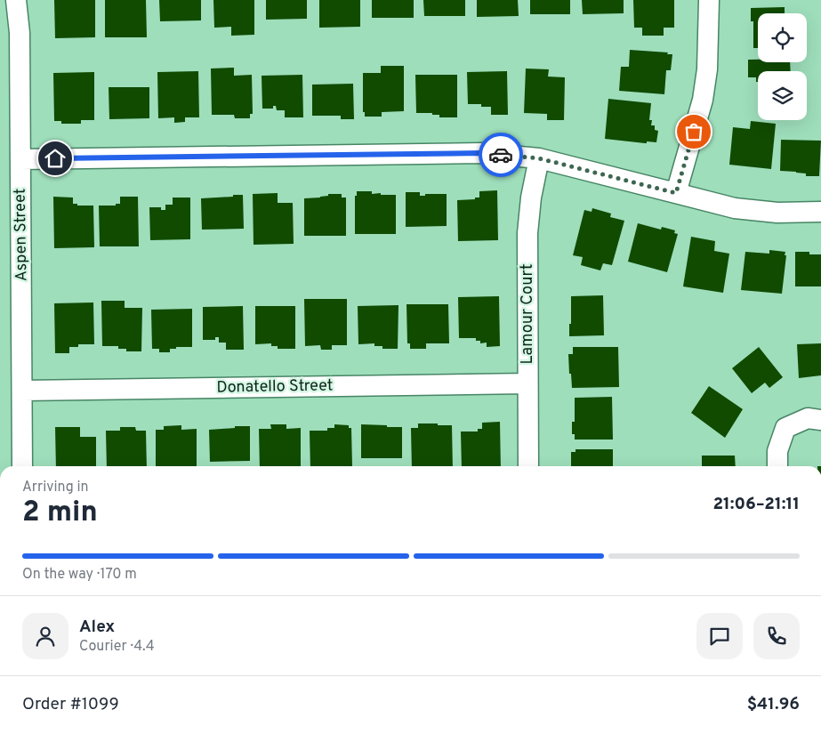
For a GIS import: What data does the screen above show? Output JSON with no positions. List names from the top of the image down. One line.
{"streets":{"street":["Aspen Street","Lamour Court","Donatello Street"]},"crossings":[["Aspen Street","Donatello Street"],["Lamour Court","Donatello Street"]],"page":{"heading":["2 min","Arriving in","21:06–21:11"],"panel":["Alex","Courier · 4.4","Order #1099","$41.96"],"bar":"On the way · 170 m"}}
